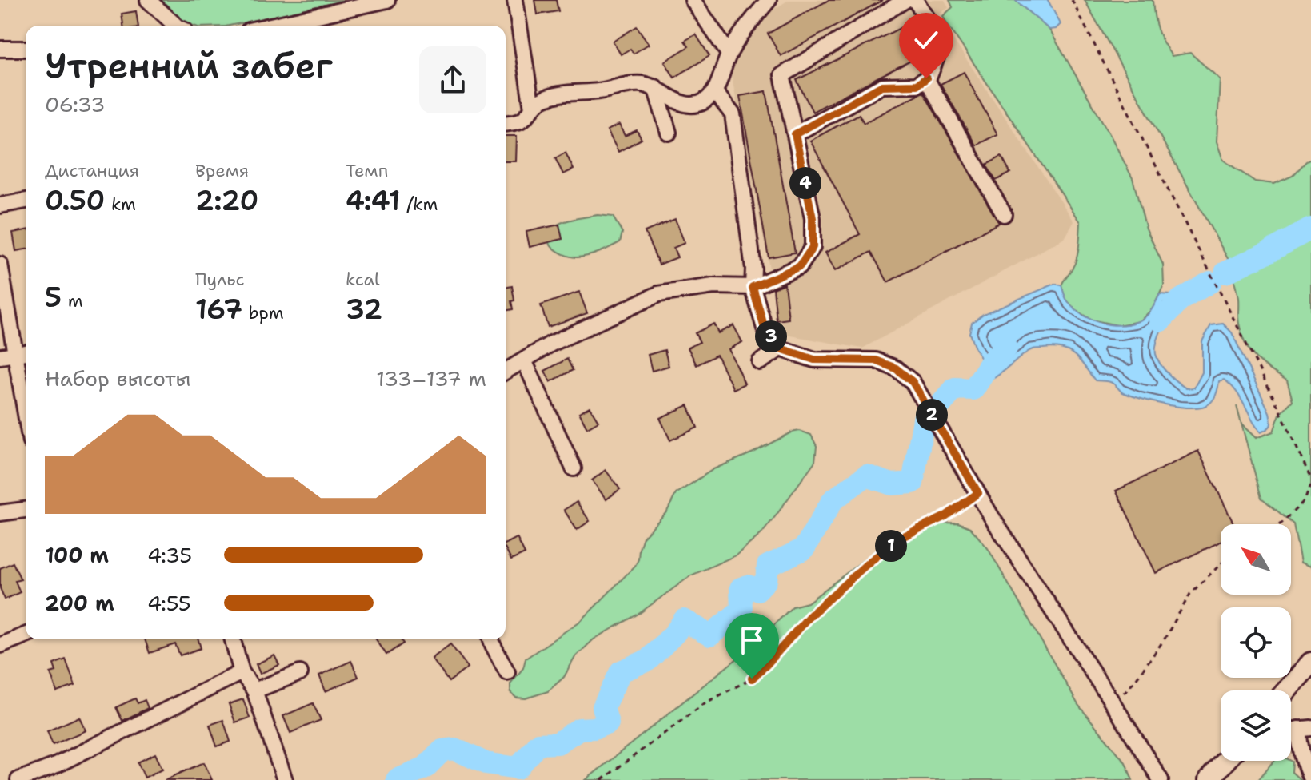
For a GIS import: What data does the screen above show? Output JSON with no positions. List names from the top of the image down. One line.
{"north":"top left","page":{"heading":["Утренний забег","06:33"],"stats":[["Дистанция","0.50 km"],["Время","2:20"],["Темп","4:41 /km"],["5 m"],["Пульс","167 bpm"],["kcal","32"]],"pins":["4","3","2","1"],"chart":["Набор высоты","133–137 m"],"list":[{"name":"100 m","note":"4:35"},{"name":"200 m","note":"4:55"}]}}
